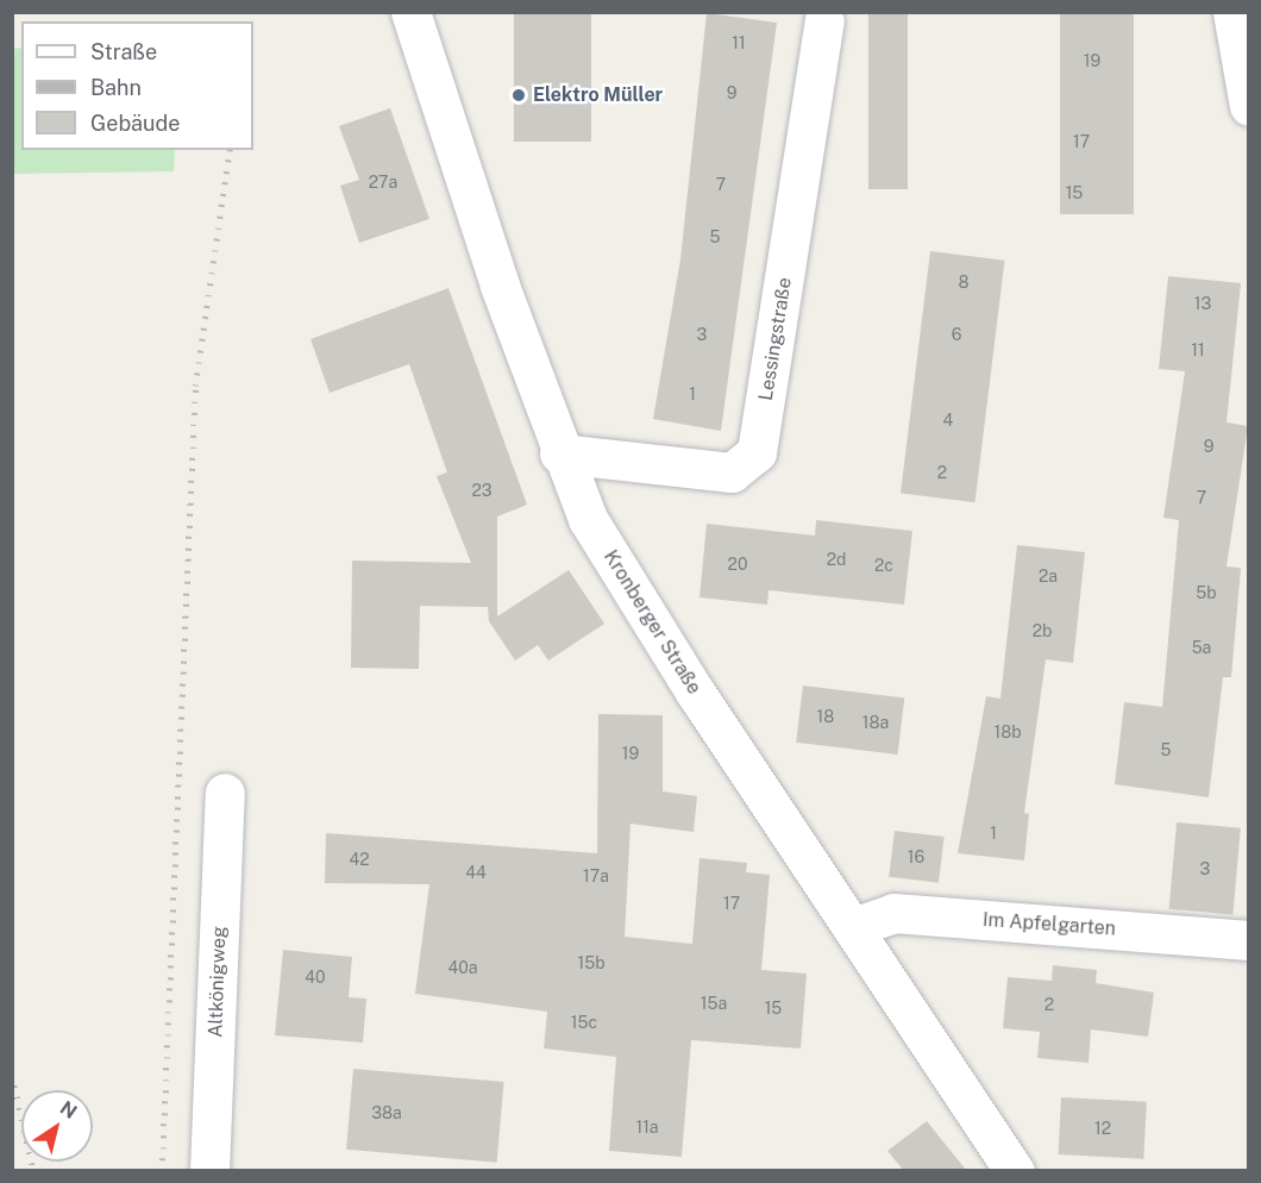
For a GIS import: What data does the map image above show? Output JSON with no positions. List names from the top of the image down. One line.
{"streets":{"street":["Lessingstraße","Kronberger Straße","Im Apfelgarten","Altkönigweg"]},"crossings":[["Lessingstraße","Kronberger Straße"],["Kronberger Straße","Im Apfelgarten"]],"places":["Elektro Müller"],"house_numbers":["11","19","9","17","27a","7","15","5","8","13","3","6","11","1","4","9","2","23","7","2d","20","2c","2a","5b","2b","5a","18","18a","18b","5","19","1","16","42","3","44","17a","17","15b","40a","40","15a","2","15","15c","38a","11a","12"],"legend":["Straße","Bahn","Gebäude"],"north":"top right"}
